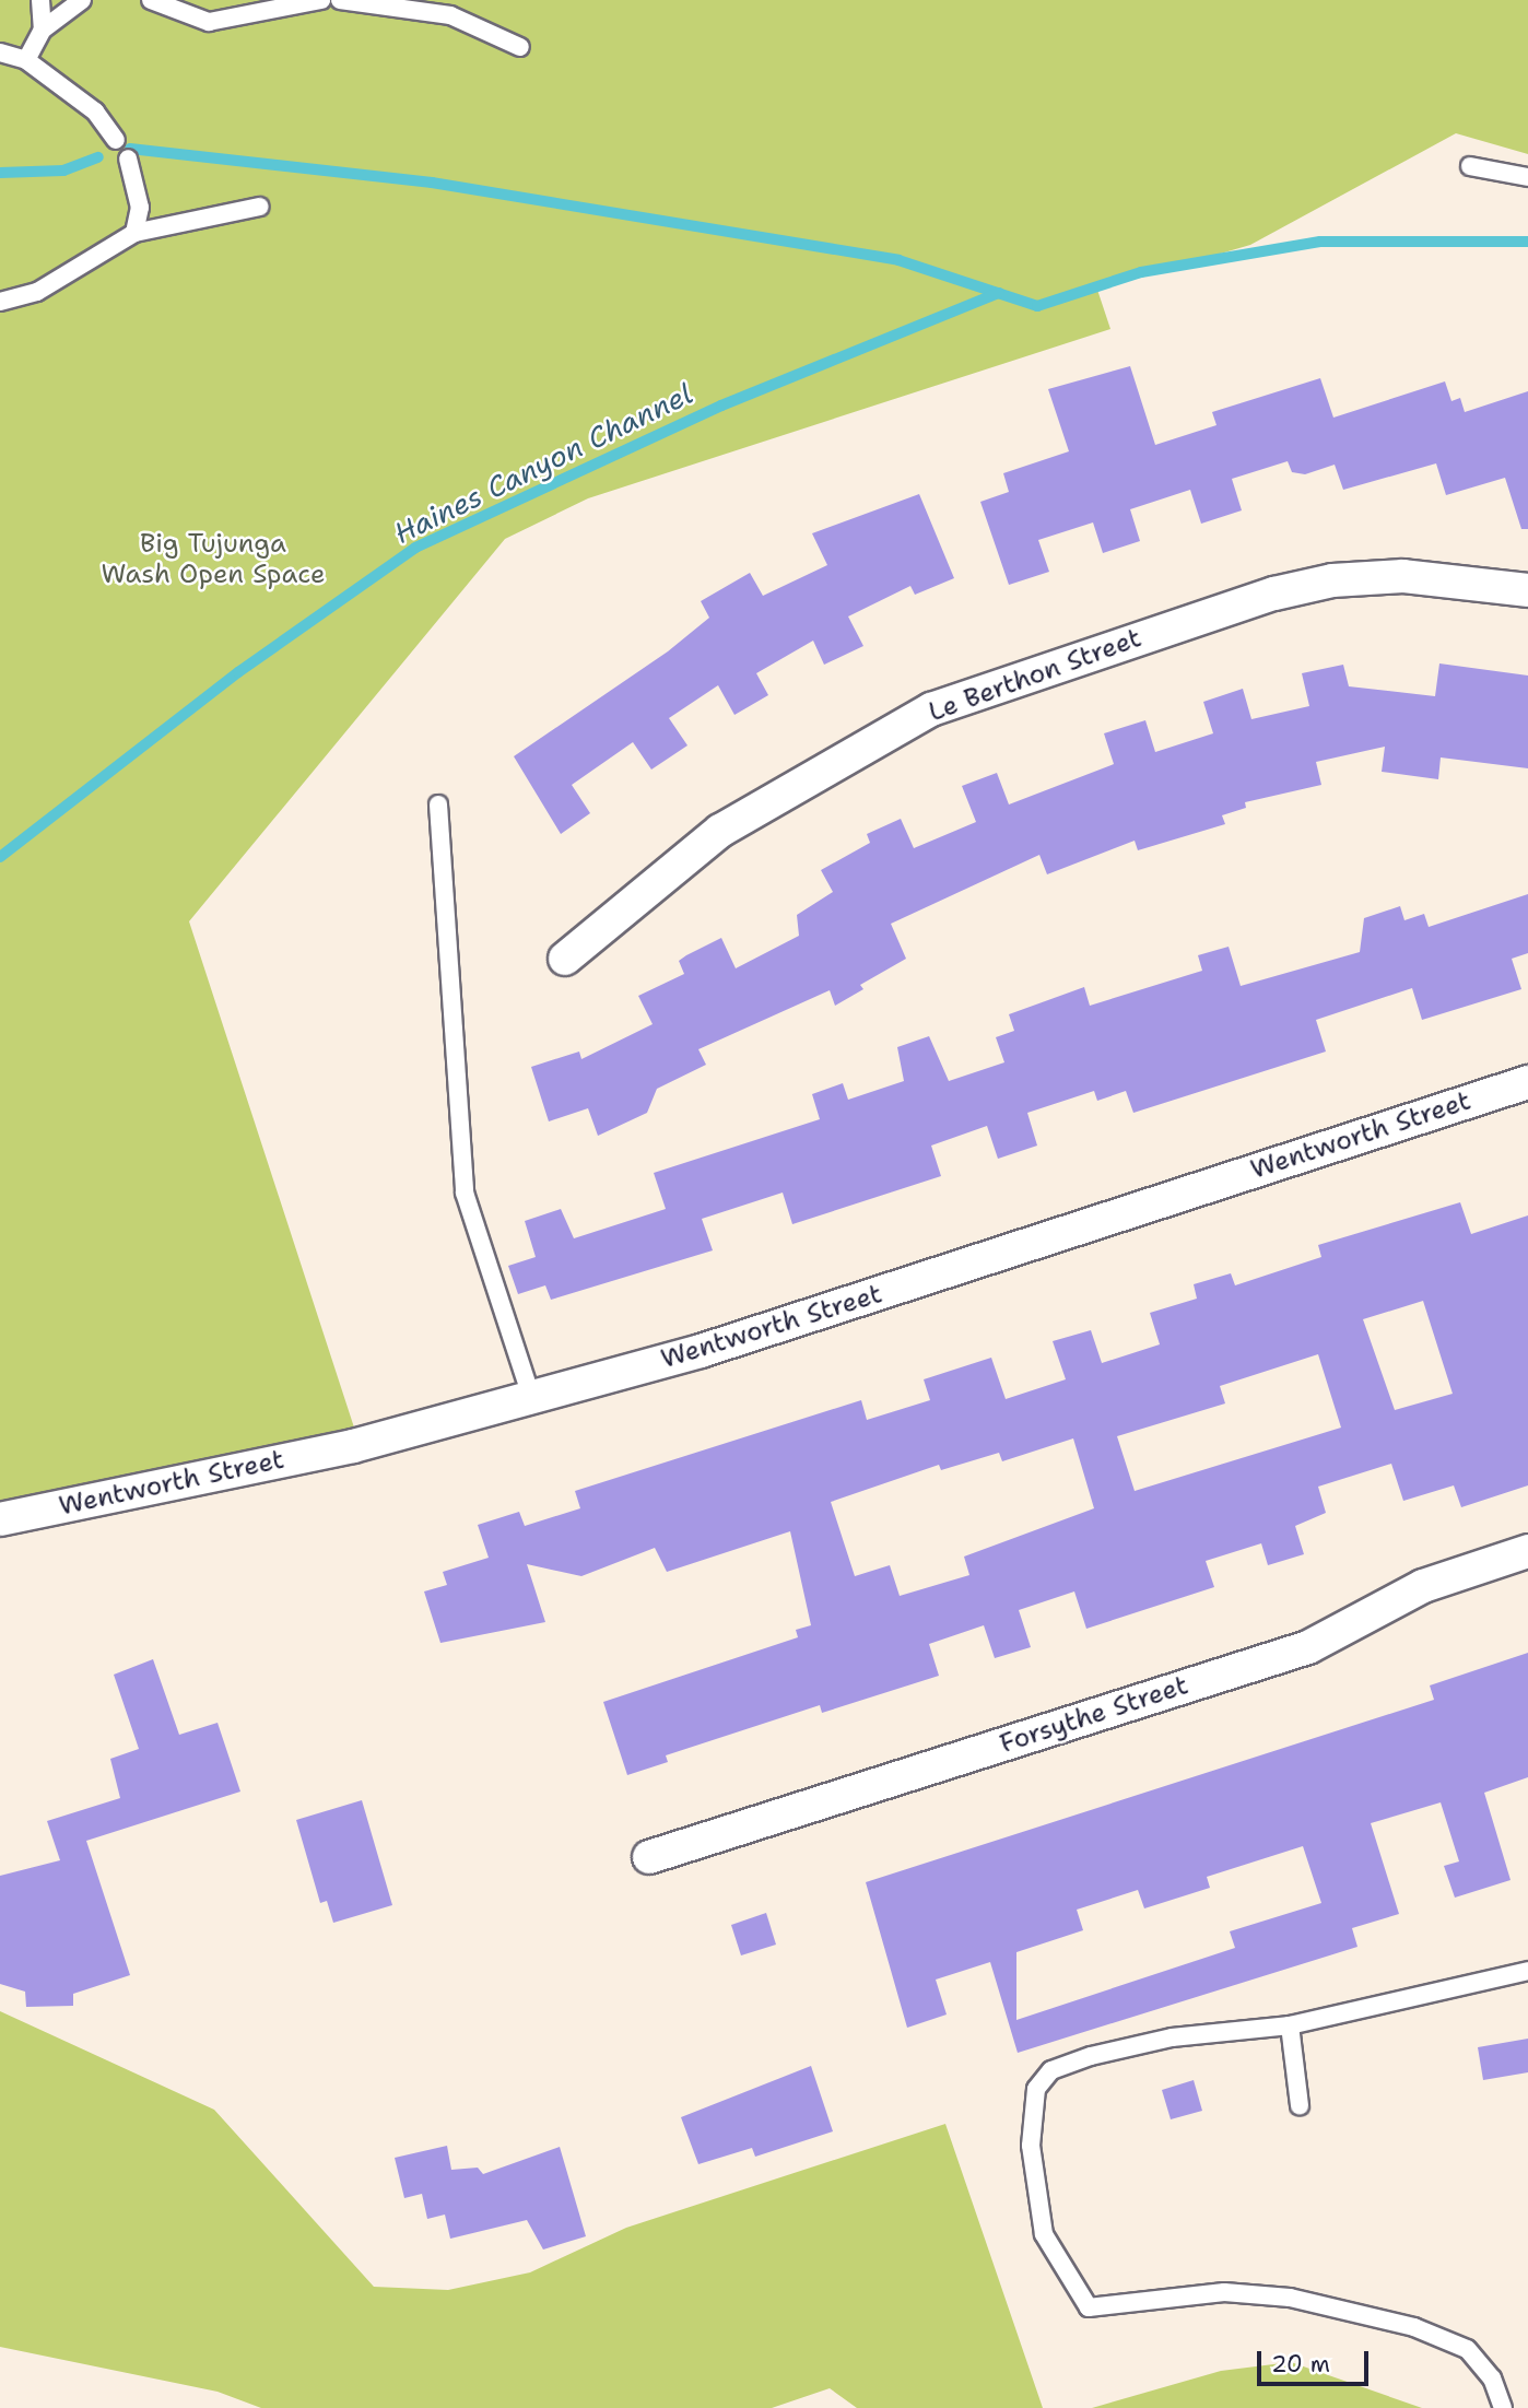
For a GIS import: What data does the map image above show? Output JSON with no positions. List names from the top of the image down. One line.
{"streets":{"street":["Le Berthon Street","Wentworth Street","Forsythe Street"]},"water":["Haines Canyon Channel"],"parks":["Big Tujunga Wash Open Space"],"scale_bar":"20 m"}
